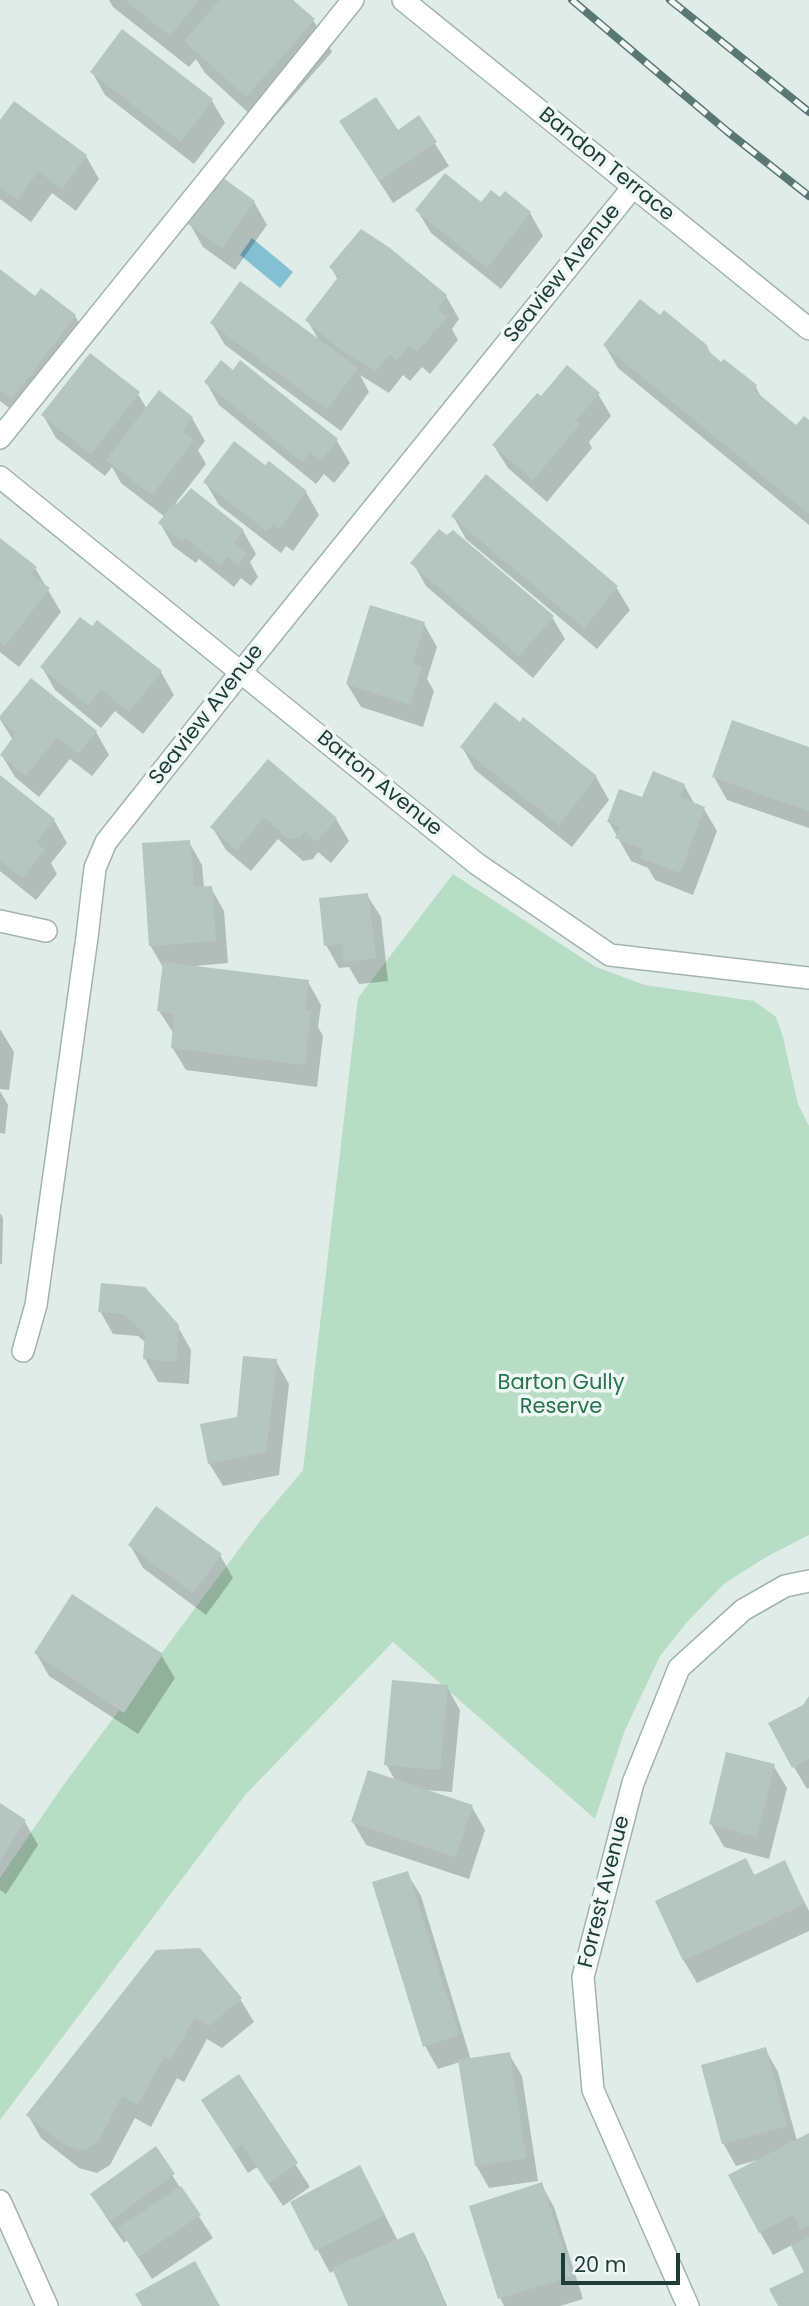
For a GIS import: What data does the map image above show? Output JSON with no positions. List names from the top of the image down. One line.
{"streets":{"street":["Bandon Terrace","Seaview Avenue","Barton Avenue","Forrest Avenue"]},"crossings":[["Bandon Terrace","Seaview Avenue"],["Seaview Avenue","Barton Avenue"]],"parks":["Barton Gully Reserve"],"scale_bar":"20 m"}
